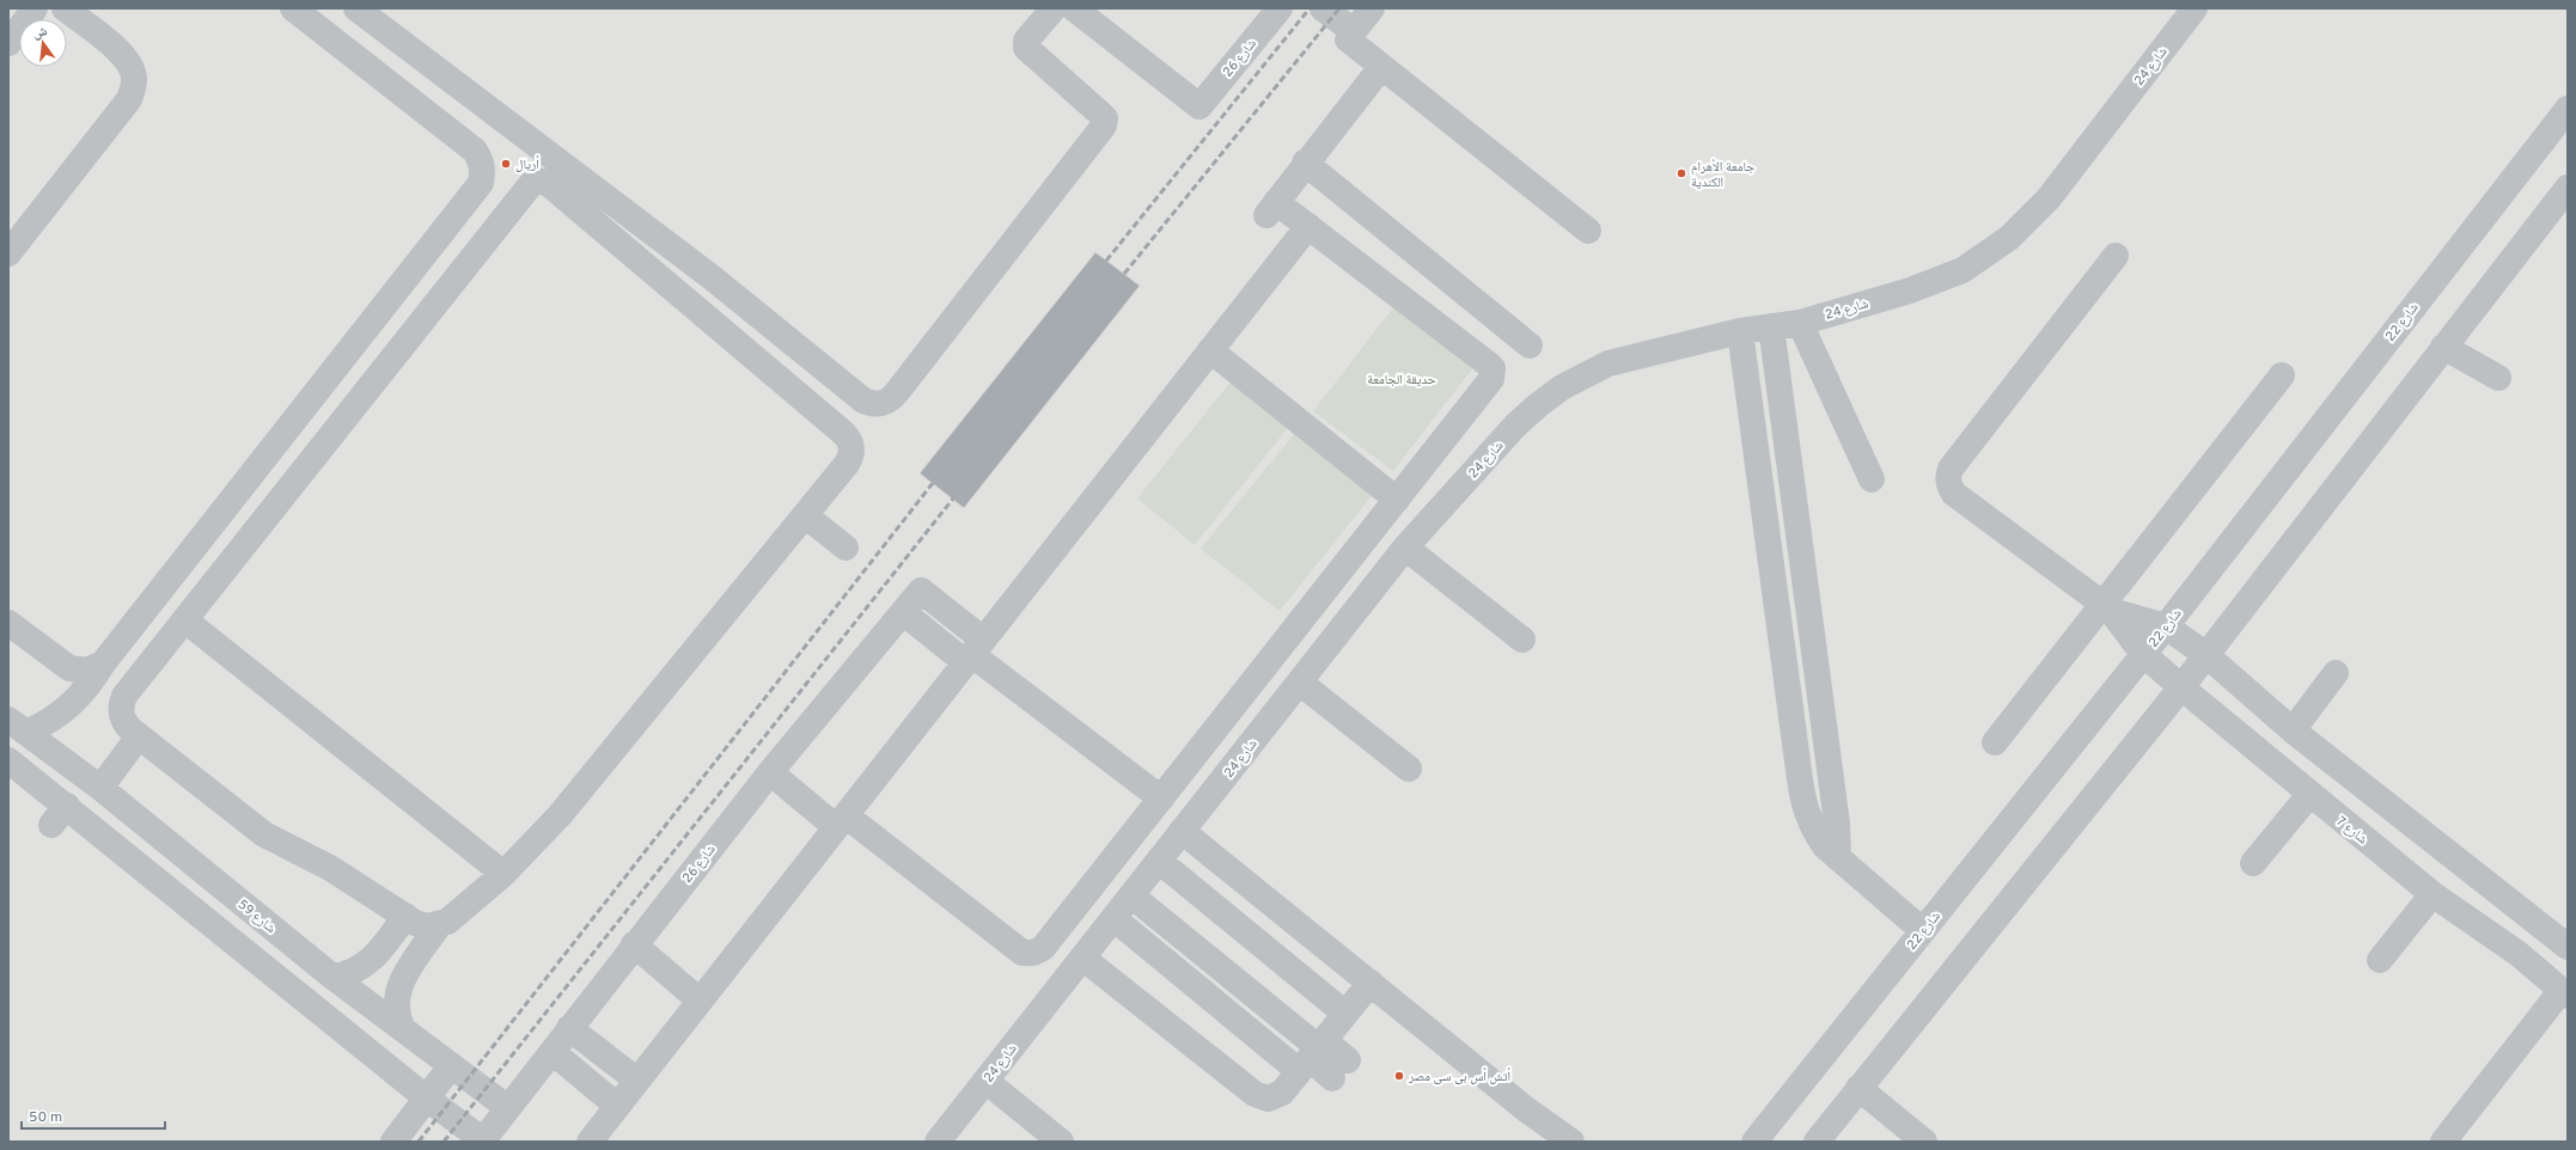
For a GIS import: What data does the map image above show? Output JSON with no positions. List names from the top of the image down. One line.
{"streets":{"street":["شارع 26","شارع 24","شارع 22","شارع 7","شارع 59"]},"crossings":[["شارع 26","شارع 59"],["شارع 22","شارع 7"]],"parks":["حديقة الجامعة"],"places":["أريال","جامعة الأهرام الكندية","أتش أس بى سى مصر"],"scale_bar":"50 m","north":"top"}
